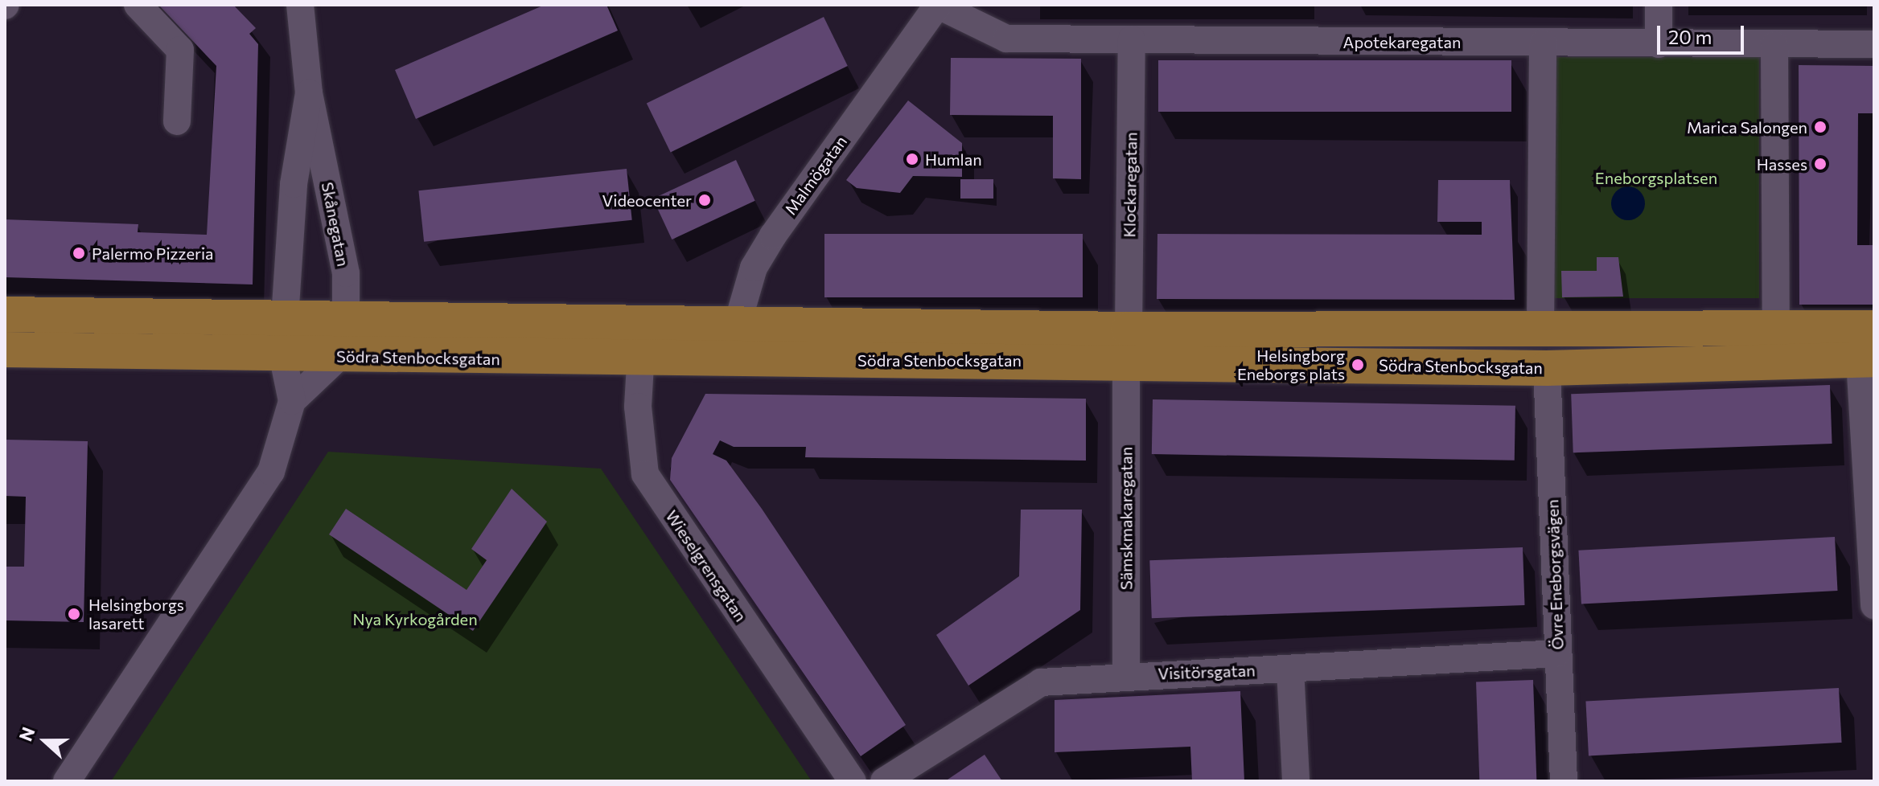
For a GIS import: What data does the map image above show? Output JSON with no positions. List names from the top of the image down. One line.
{"streets":{"main road":["Södra Stenbocksgatan"],"street":["Apotekaregatan","Malmögatan","Klockaregatan","Skånegatan","Sämskmakaregatan","Wieselgrensgatan","Övre Eneborgsvägen","Visitörsgatan"]},"crossings":[["Apotekaregatan","Malmögatan"],["Apotekaregatan","Klockaregatan"],["Malmögatan","Södra Stenbocksgatan"],["Klockaregatan","Södra Stenbocksgatan"],["Klockaregatan","Sämskmakaregatan"],["Skånegatan","Södra Stenbocksgatan"],["Södra Stenbocksgatan","Sämskmakaregatan"],["Södra Stenbocksgatan","Wieselgrensgatan"],["Södra Stenbocksgatan","Övre Eneborgsvägen"],["Sämskmakaregatan","Visitörsgatan"],["Övre Eneborgsvägen","Visitörsgatan"]],"parks":["Eneborgsplatsen","Nya Kyrkogården"],"places":["Marica Salongen","Humlan","Hasses","Videocenter","Palermo Pizzeria","Helsingborg Eneborgs plats","Helsingborgs lasarett"],"scale_bar":"20 m","north":"left"}
